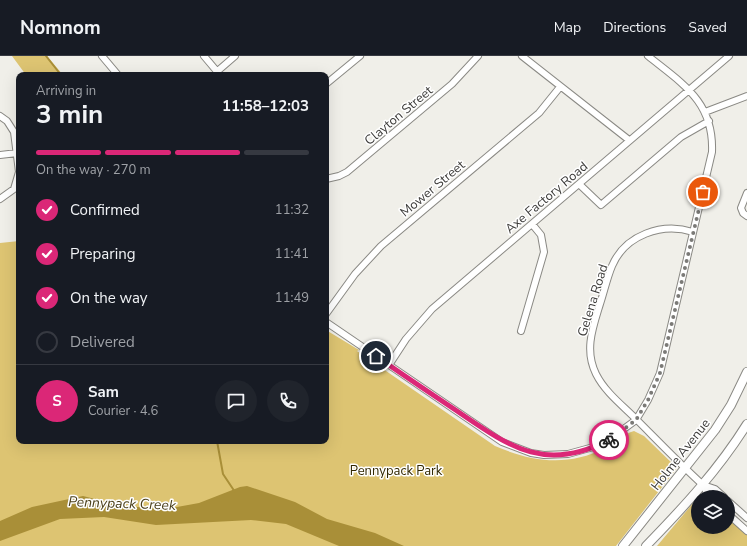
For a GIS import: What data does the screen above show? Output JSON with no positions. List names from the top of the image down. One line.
{"streets":{"main road":["Holme Avenue"],"street":["Clayton Street","Mower Street","Axe Factory Road","Gelena Road"]},"crossings":[["Gelena Road","Holme Avenue"]],"water":["Pennypack Creek"],"parks":["Pennypack Park"],"page":{"header":"Nomnom","nav":["Map","Directions","Saved"],"heading":["3 min","Arriving in","11:58–12:03"],"panel":["Sam","Courier · 4.6"],"bar":"On the way · 270 m","list":[["Confirmed","11:32"],["Preparing","11:41"],["On the way","11:49"],"Delivered"],"round":"S"}}
